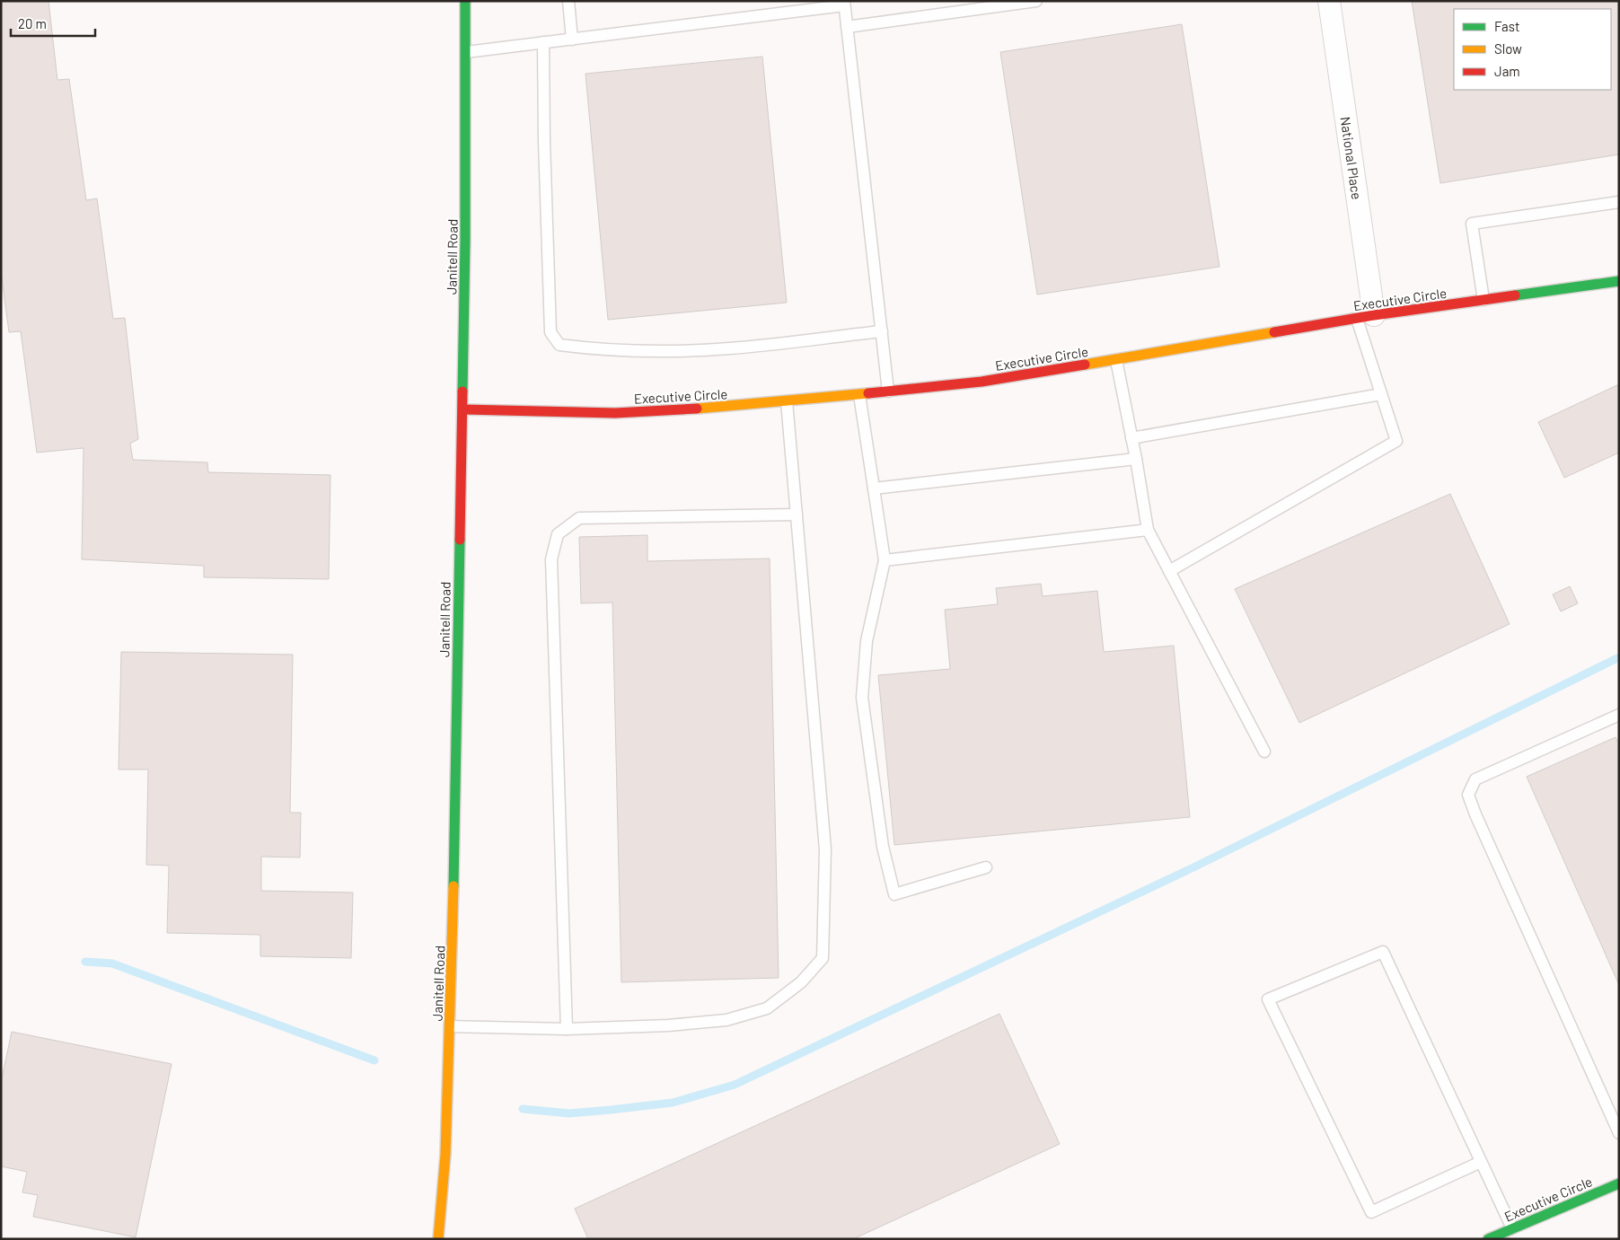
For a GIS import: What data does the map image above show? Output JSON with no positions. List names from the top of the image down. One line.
{"streets":{"street":["National Place","Janitell Road","Executive Circle"]},"crossings":[["National Place","Executive Circle"],["Janitell Road","Executive Circle"]],"legend":["Fast","Slow","Jam"],"scale_bar":"20 m"}
